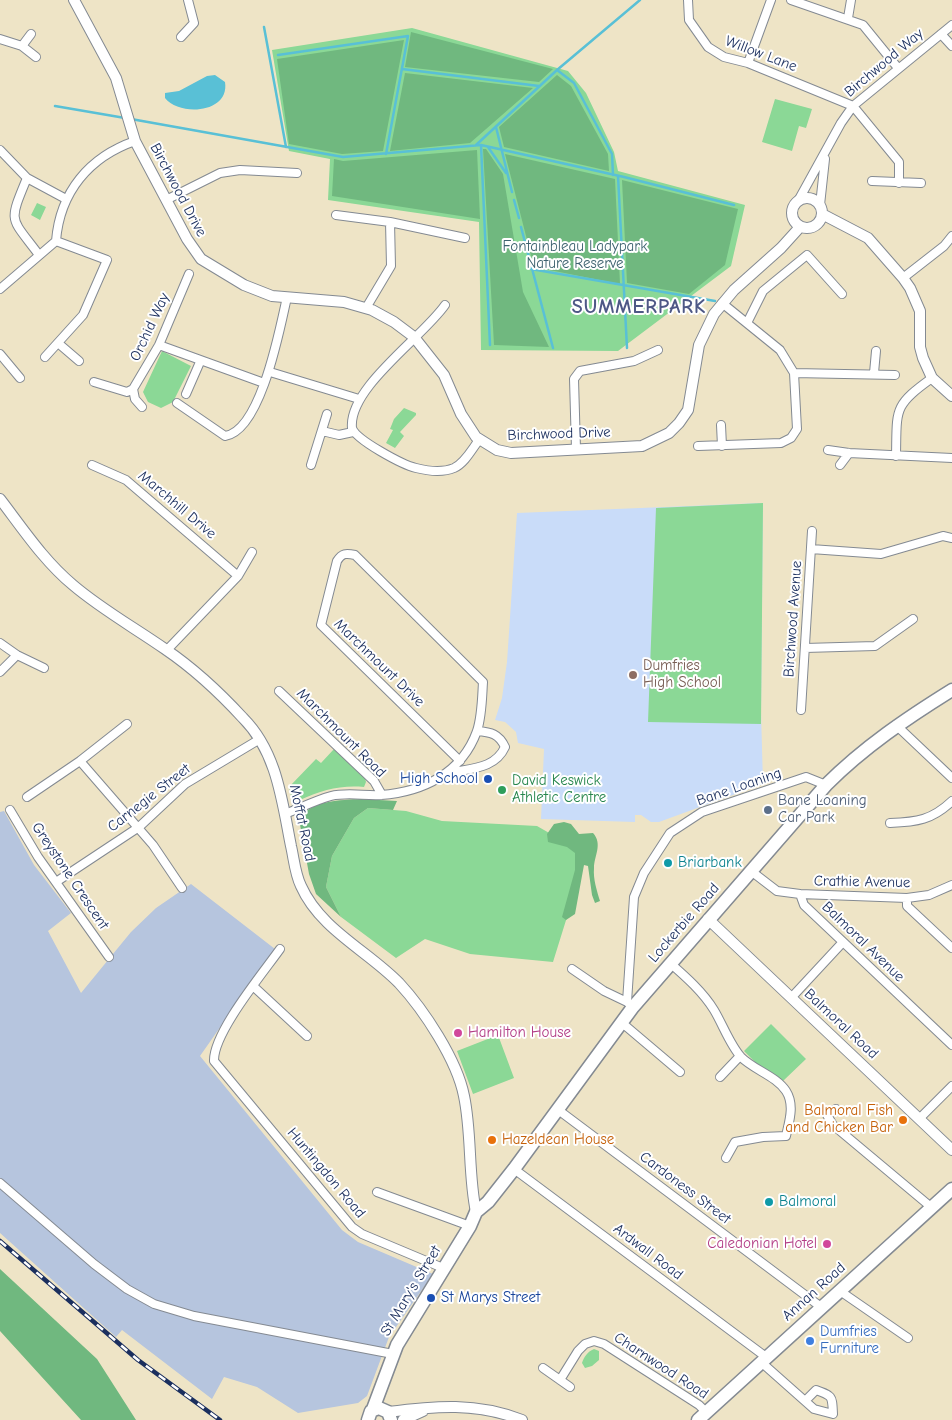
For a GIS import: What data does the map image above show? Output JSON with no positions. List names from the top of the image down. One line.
{"streets":{"main road":["Lockerbie Road","St Mary's Street","Annan Road"],"street":["Willow Lane","Birchwood Way","Birchwood Drive","Orchid Way","Marchhill Drive","Birchwood Avenue","Marchmount Drive","Marchmount Road","Bane Loaning","Carnegie Street","Moffat Road","Greystone Crescent","Crathie Avenue","Balmoral Avenue","Balmoral Road","Huntingdon Road","Cardoness Street","Ardwall Road","Charnwood Road"]},"crossings":[["Willow Lane","Birchwood Way"],["Birchwood Way","Birchwood Drive"],["Bane Loaning","Lockerbie Road"],["Carnegie Street","Moffat Road"],["Carnegie Street","Greystone Crescent"],["Moffat Road","Lockerbie Road"],["Moffat Road","St Mary's Street"],["Crathie Avenue","Balmoral Avenue"],["Lockerbie Road","Balmoral Road"],["Lockerbie Road","Cardoness Street"],["Lockerbie Road","Ardwall Road"],["Lockerbie Road","St Mary's Street"],["Huntingdon Road","St Mary's Street"],["Cardoness Street","Annan Road"],["Ardwall Road","Annan Road"],["Annan Road","Charnwood Road"]],"districts":["SUMMERPARK"],"parks":["Fontainbleau Ladypark Nature Reserve"],"places":["Dumfries High School","High School","David Keswick Athletic Centre","Bane Loaning Car Park","Briarbank","Hamilton House","Balmoral Fish and Chicken Bar","Hazeldean House","Balmoral","Caledonian Hotel","St Marys Street","Dumfries Furniture"]}
